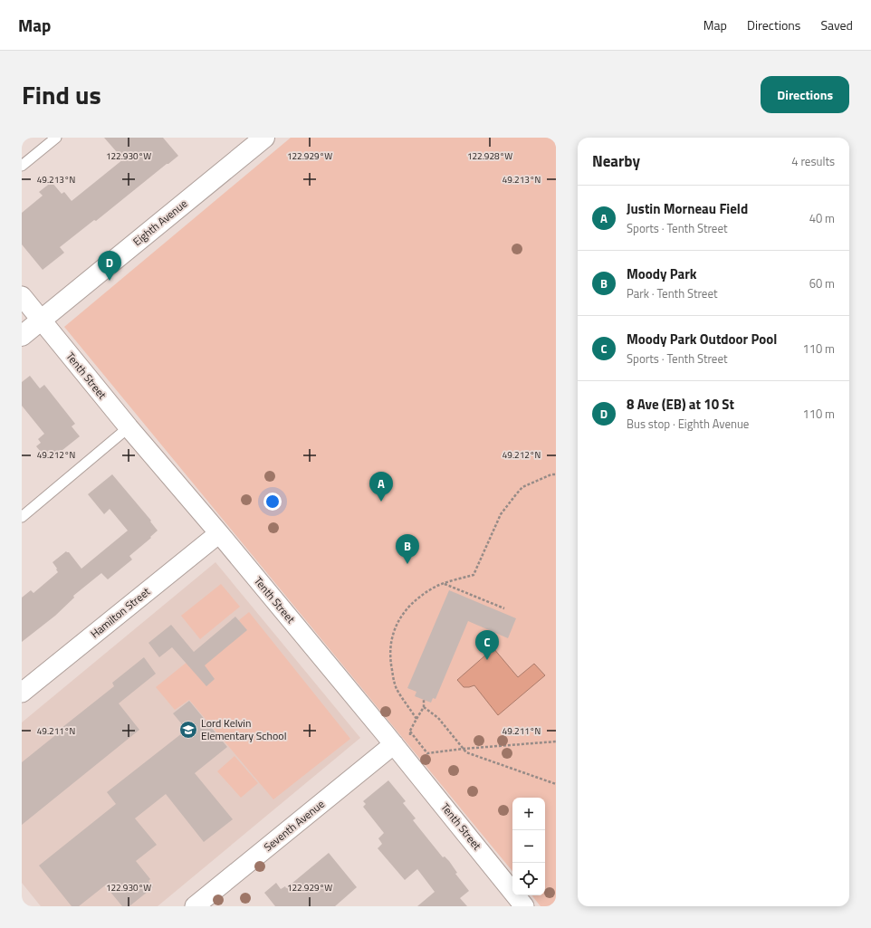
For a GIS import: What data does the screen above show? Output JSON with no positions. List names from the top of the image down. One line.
{"streets":{"street":["Eighth Avenue","Tenth Street","Hamilton Street","Seventh Avenue"]},"crossings":[["Eighth Avenue","Tenth Street"],["Tenth Street","Hamilton Street"],["Tenth Street","Seventh Avenue"]],"places":{"school or university":["Lord Kelvin Elementary School"]},"page":{"header":"Map","nav":["Map","Directions","Saved"],"title":"Find us","buttons":"Directions","heading":["Nearby","4 results"],"list":[{"mark":"A","name":"Justin Morneau Field","note":"Sports · Tenth Street","value":"40 m"},{"mark":"B","name":"Moody Park","note":"Park · Tenth Street","value":"60 m"},{"mark":"C","name":"Moody Park Outdoor Pool","note":"Sports · Tenth Street","value":"110 m"},{"mark":"D","name":"8 Ave (EB) at 10 St","note":"Bus stop · Eighth Avenue","value":"110 m"}],"pins":["D","A","B","C"],"map_buttons":["+","−"]},"coordinates":["122.930°W","122.929°W","122.928°W","49.213°N","49.212°N","49.211°N"]}
